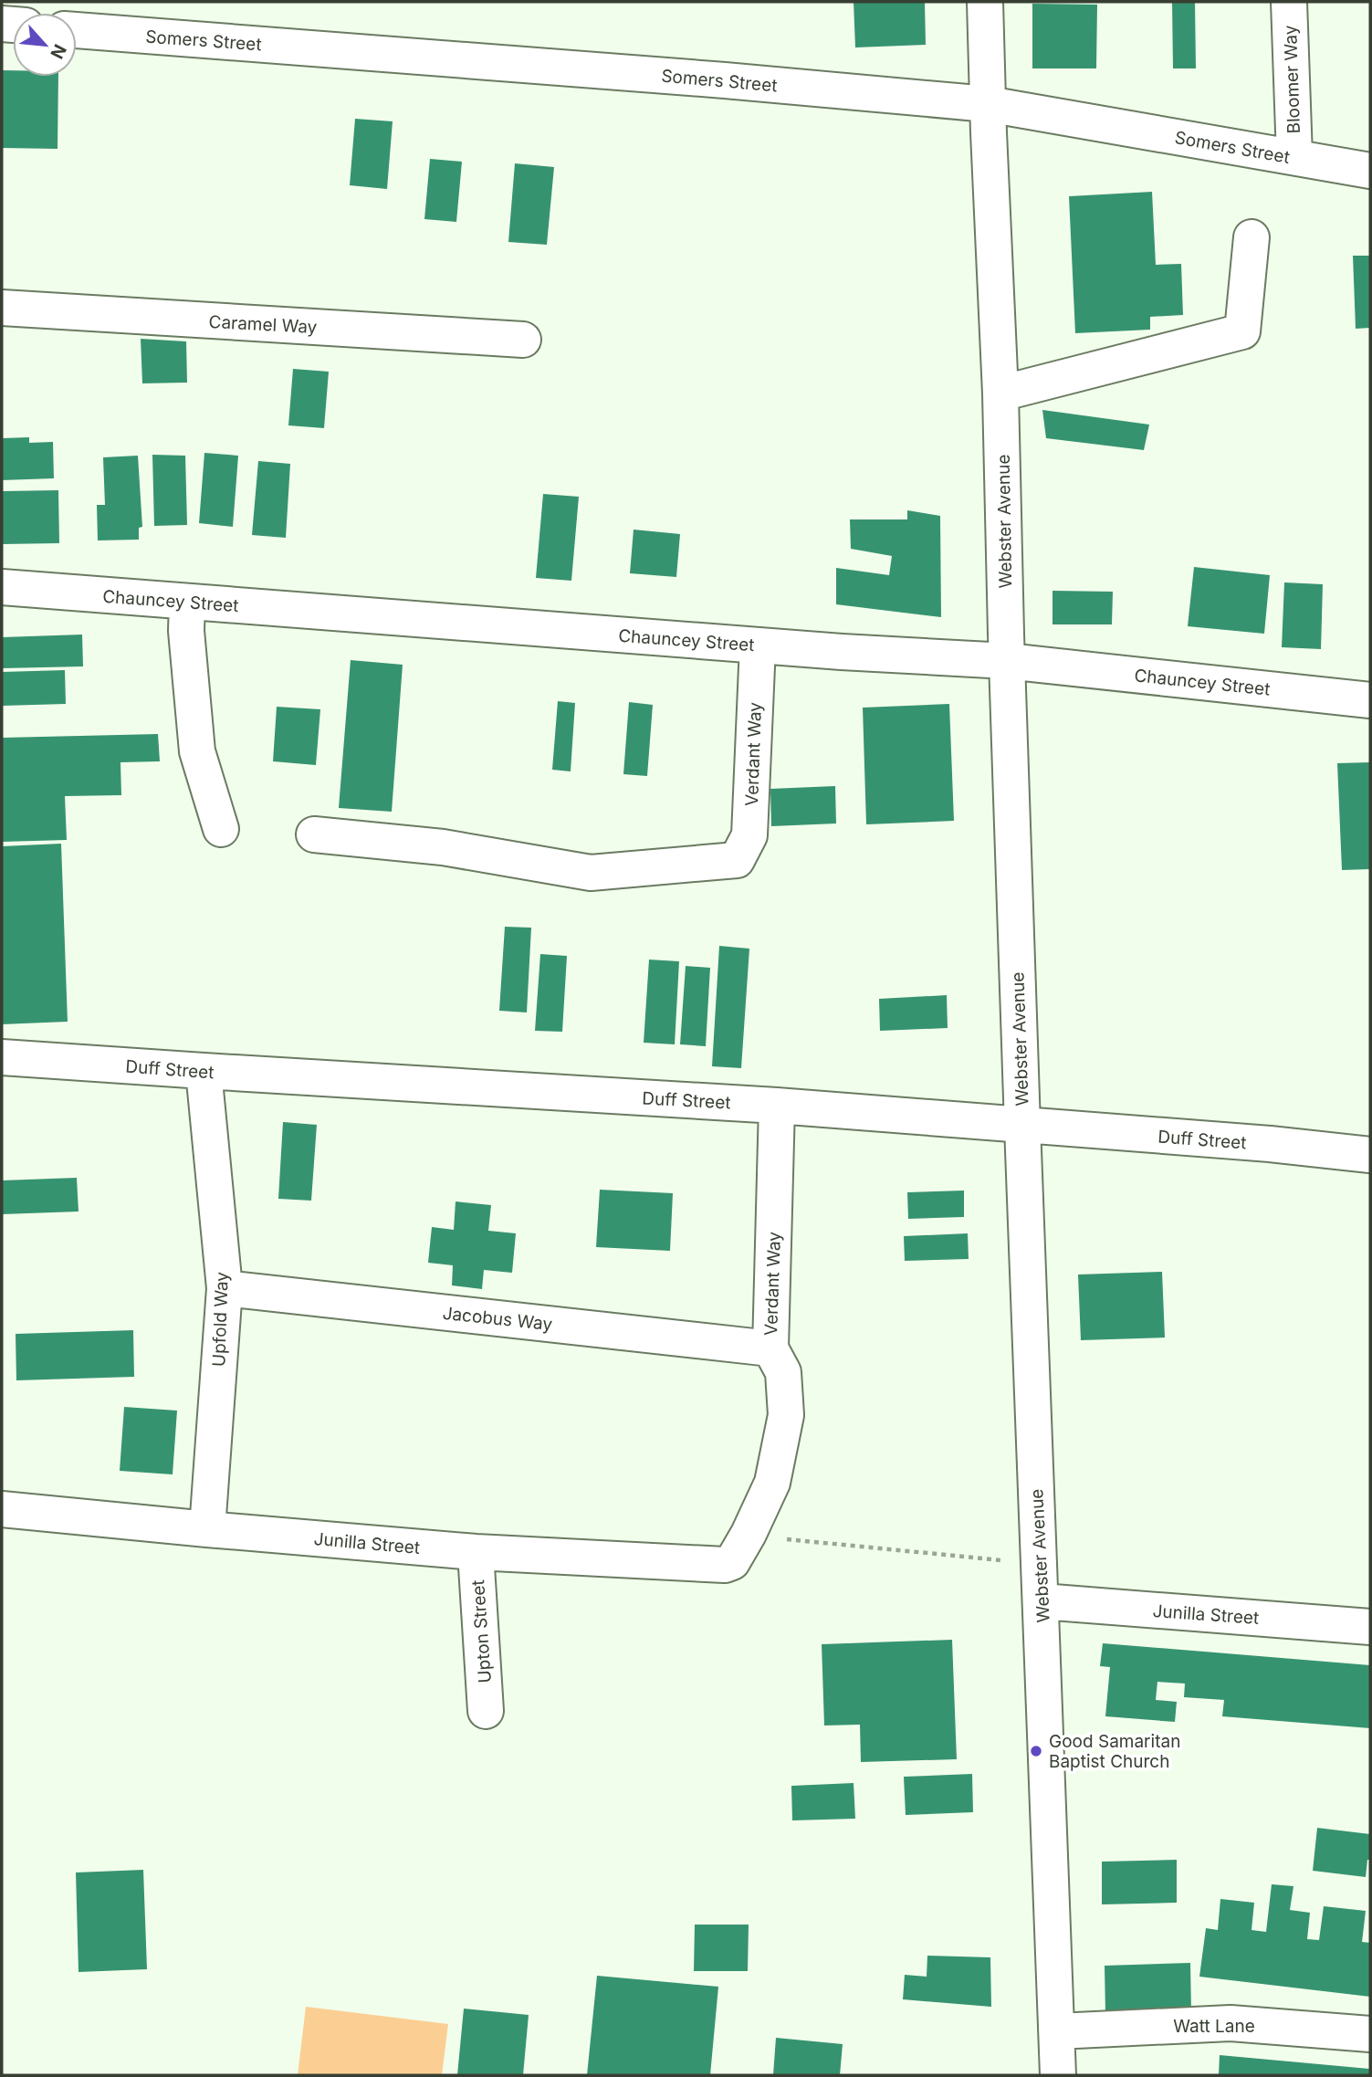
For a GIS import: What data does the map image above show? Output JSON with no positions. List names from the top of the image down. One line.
{"streets":{"street":["Somers Street","Bloomer Way","Caramel Way","Webster Avenue","Chauncey Street","Verdant Way","Duff Street","Jacobus Way","Upfold Way","Junilla Street","Upton Street","Watt Lane"]},"crossings":[["Somers Street","Bloomer Way"],["Somers Street","Webster Avenue"],["Webster Avenue","Chauncey Street"],["Webster Avenue","Duff Street"],["Webster Avenue","Junilla Street"],["Webster Avenue","Watt Lane"],["Chauncey Street","Verdant Way"],["Verdant Way","Duff Street"],["Verdant Way","Jacobus Way"],["Verdant Way","Junilla Street"],["Duff Street","Upfold Way"],["Jacobus Way","Upfold Way"],["Upfold Way","Junilla Street"],["Junilla Street","Upton Street"]],"places":["Good Samaritan Baptist Church"],"north":"bottom right"}
